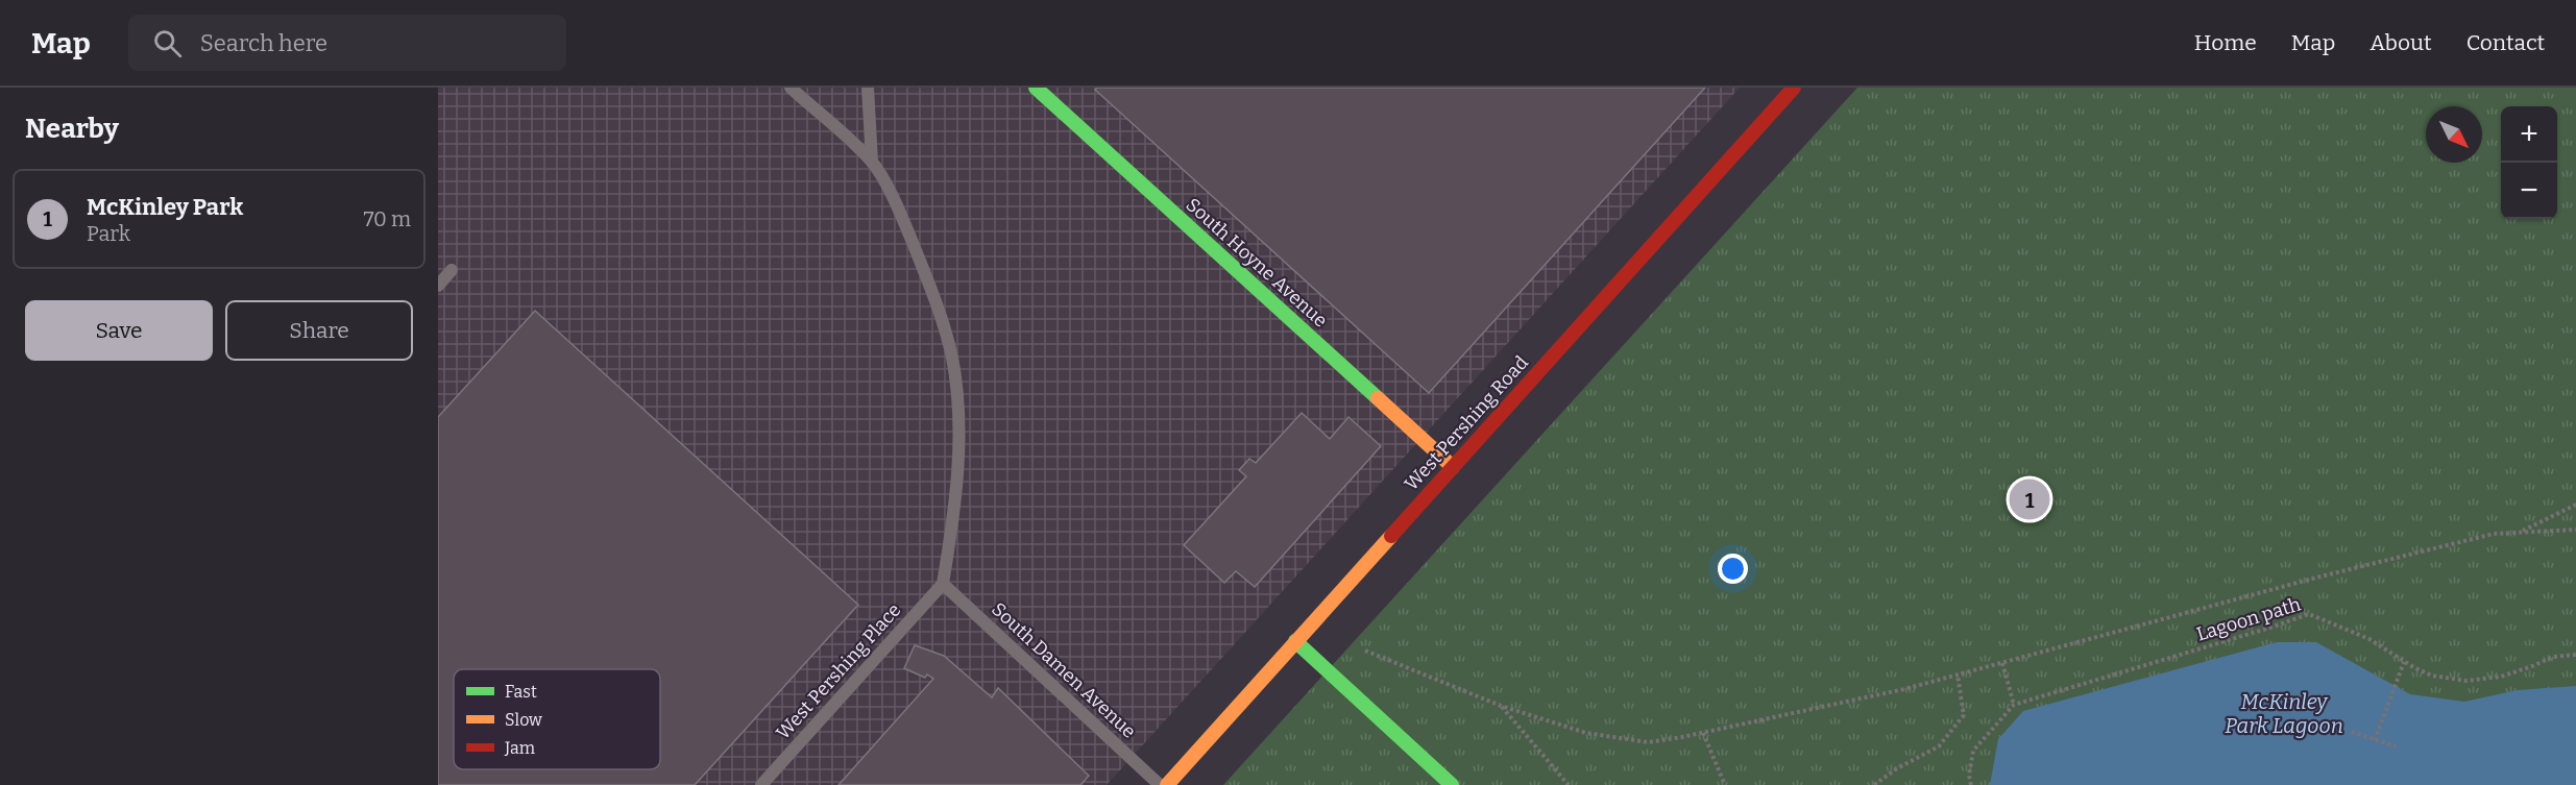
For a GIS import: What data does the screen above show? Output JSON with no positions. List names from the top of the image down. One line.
{"streets":{"main road":["South Hoyne Avenue","West Pershing Road"],"lane":["South Damen Avenue","West Pershing Place"],"path":["Lagoon path"]},"crossings":[["South Hoyne Avenue","West Pershing Road"],["South Damen Avenue","West Pershing Place"]],"water":["McKinley Park Lagoon"],"legend":["Fast","Slow","Jam"],"north":"bottom right","page":{"header":"Map","search":"Search here","nav":["Home","Map","About","Contact"],"heading":"Nearby","map_buttons":["+","−"],"list":[{"mark":"1","name":"McKinley Park","note":"Park","value":"70 m"}],"buttons":["Save","Share"],"pins":"1"}}
